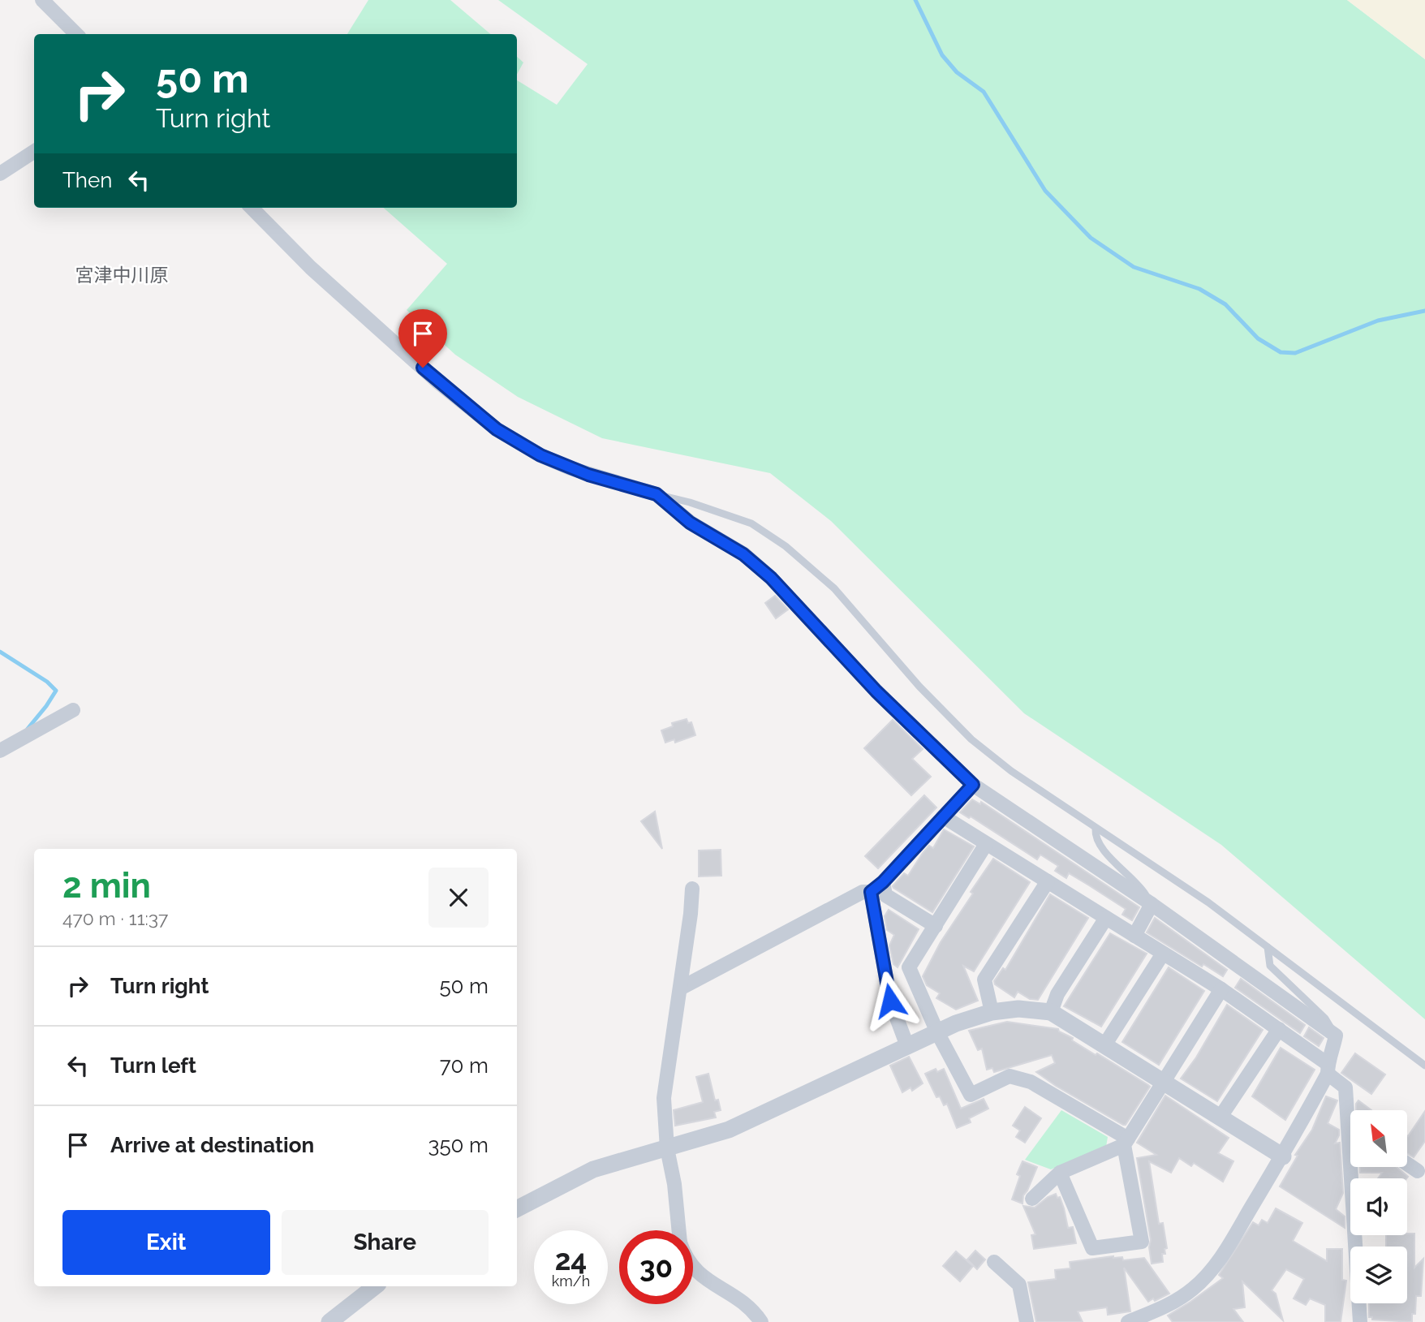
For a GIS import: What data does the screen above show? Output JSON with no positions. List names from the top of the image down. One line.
{"districts":["宮津中川原"],"north":"top left","page":{"turn":["50 m","Turn right"],"then":"Then","heading":["2 min","470 m · 11:37"],"list":[{"name":"Turn right","value":"50 m"},{"name":"Turn left","value":"70 m"},{"name":"Arrive at destination","value":"350 m"}],"buttons":["Exit","Share"],"speed":"24 km/h","limit":"30"}}
